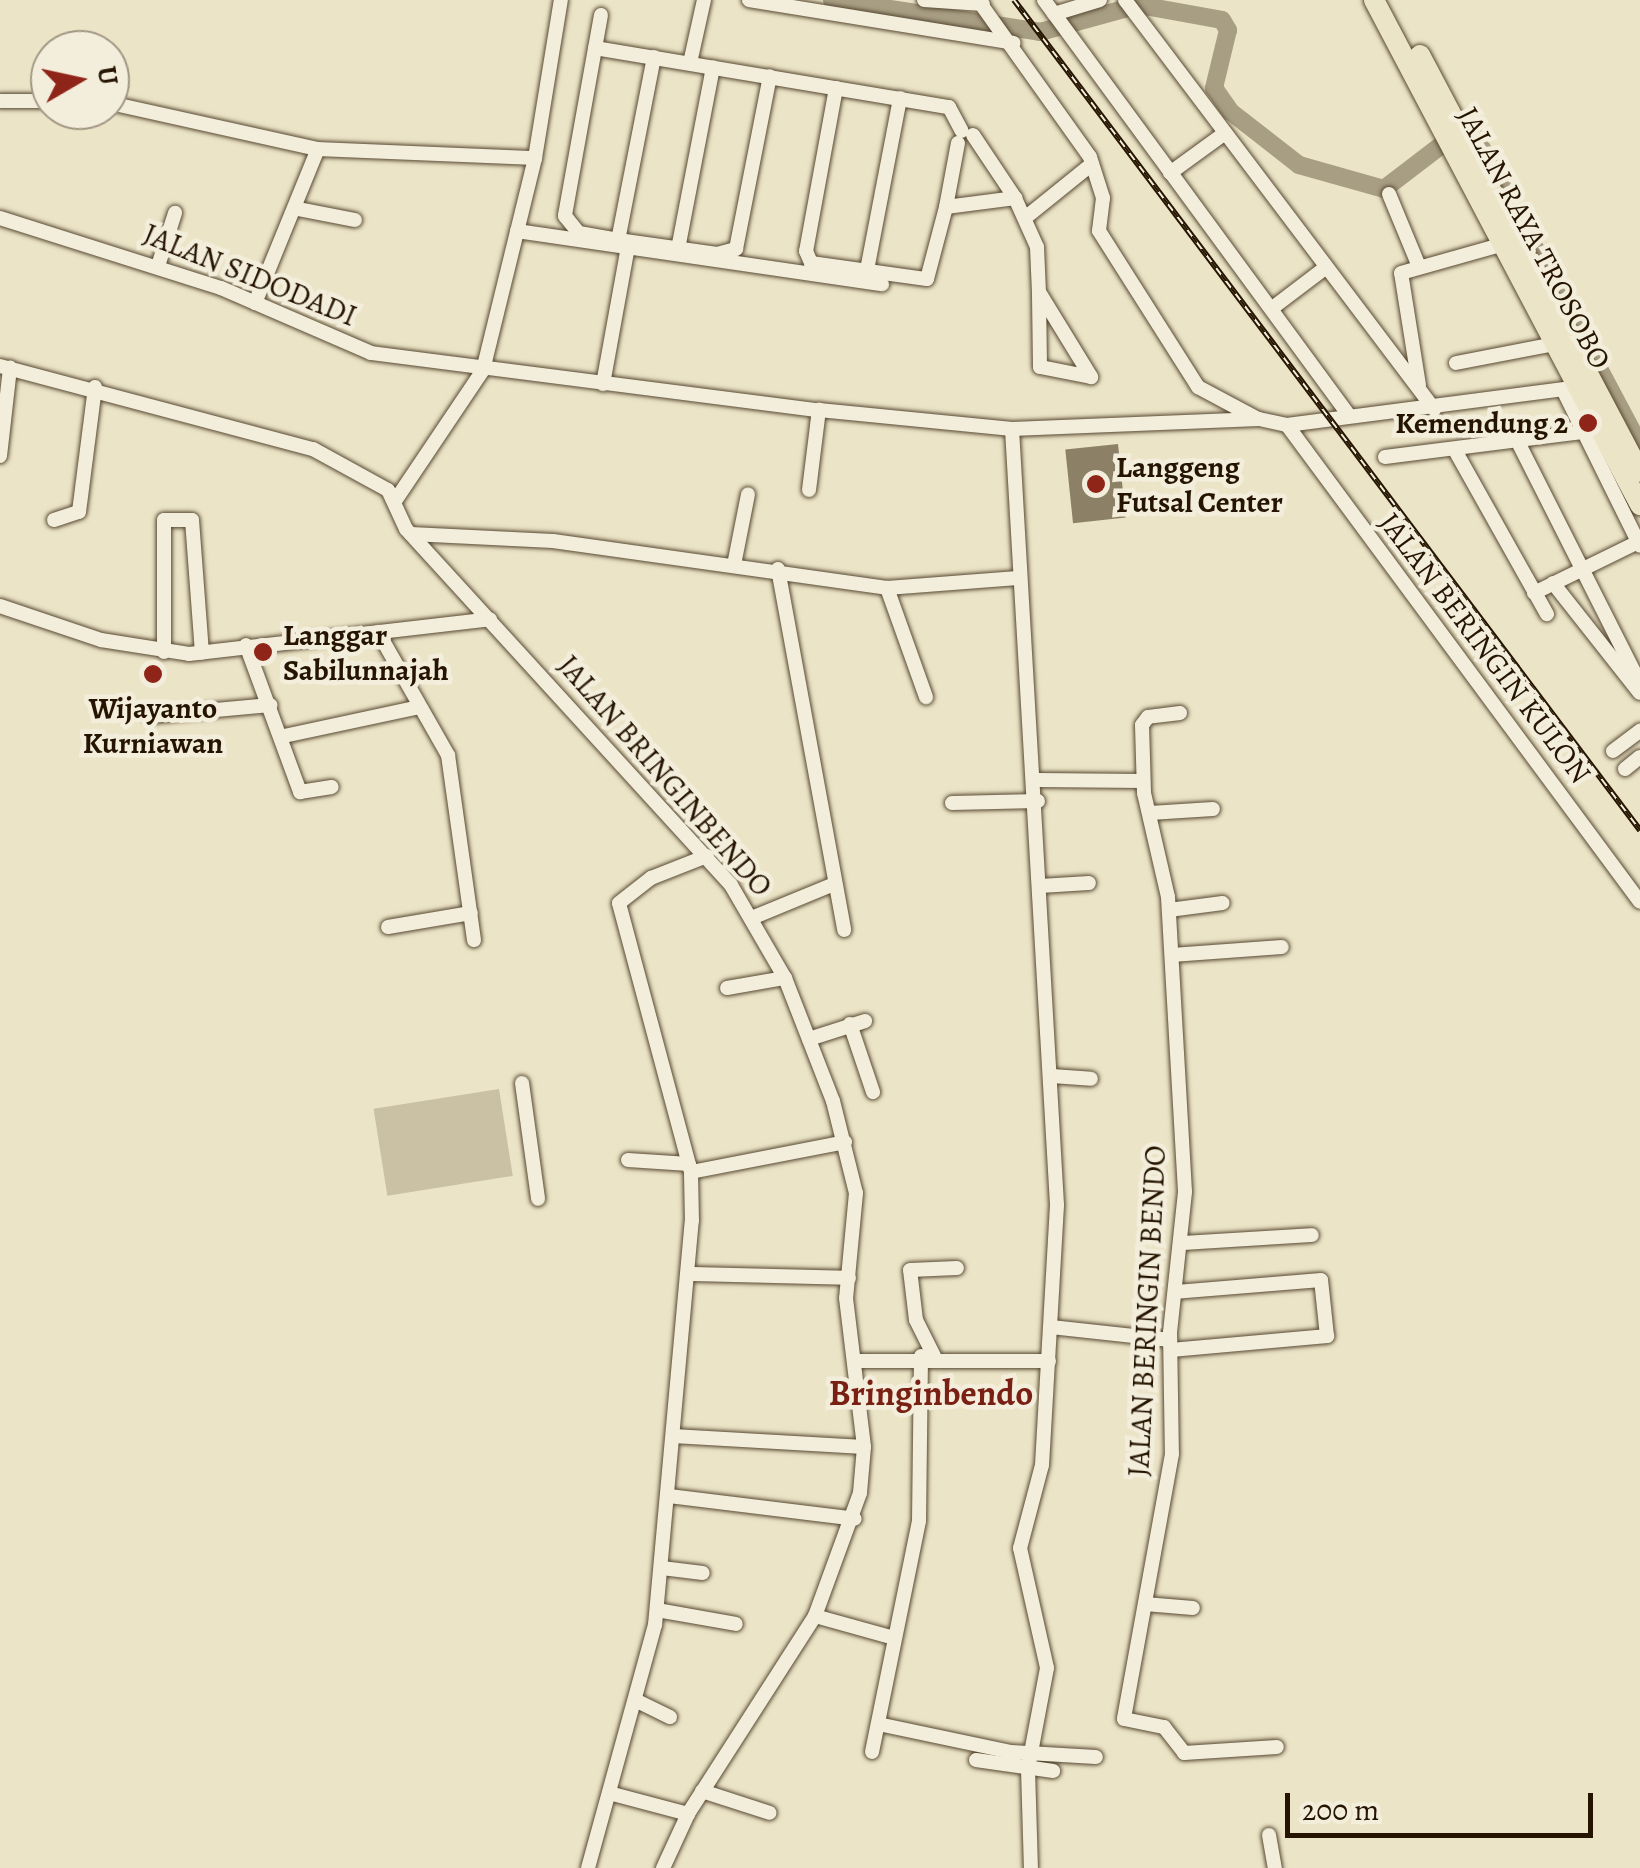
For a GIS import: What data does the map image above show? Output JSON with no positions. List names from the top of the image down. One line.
{"streets":{"highway":["JALAN RAYA TROSOBO"],"street":["JALAN SIDODADI","JALAN BERINGIN KULON","JALAN BRINGINBENDO","JALAN BERINGIN BENDO"]},"districts":["Bringinbendo"],"places":["Kemendung 2","Langgeng Futsal Center","Langgar Sabilunnajah","Wijayanto Kurniawan"],"scale_bar":"200 m","north":"right"}
